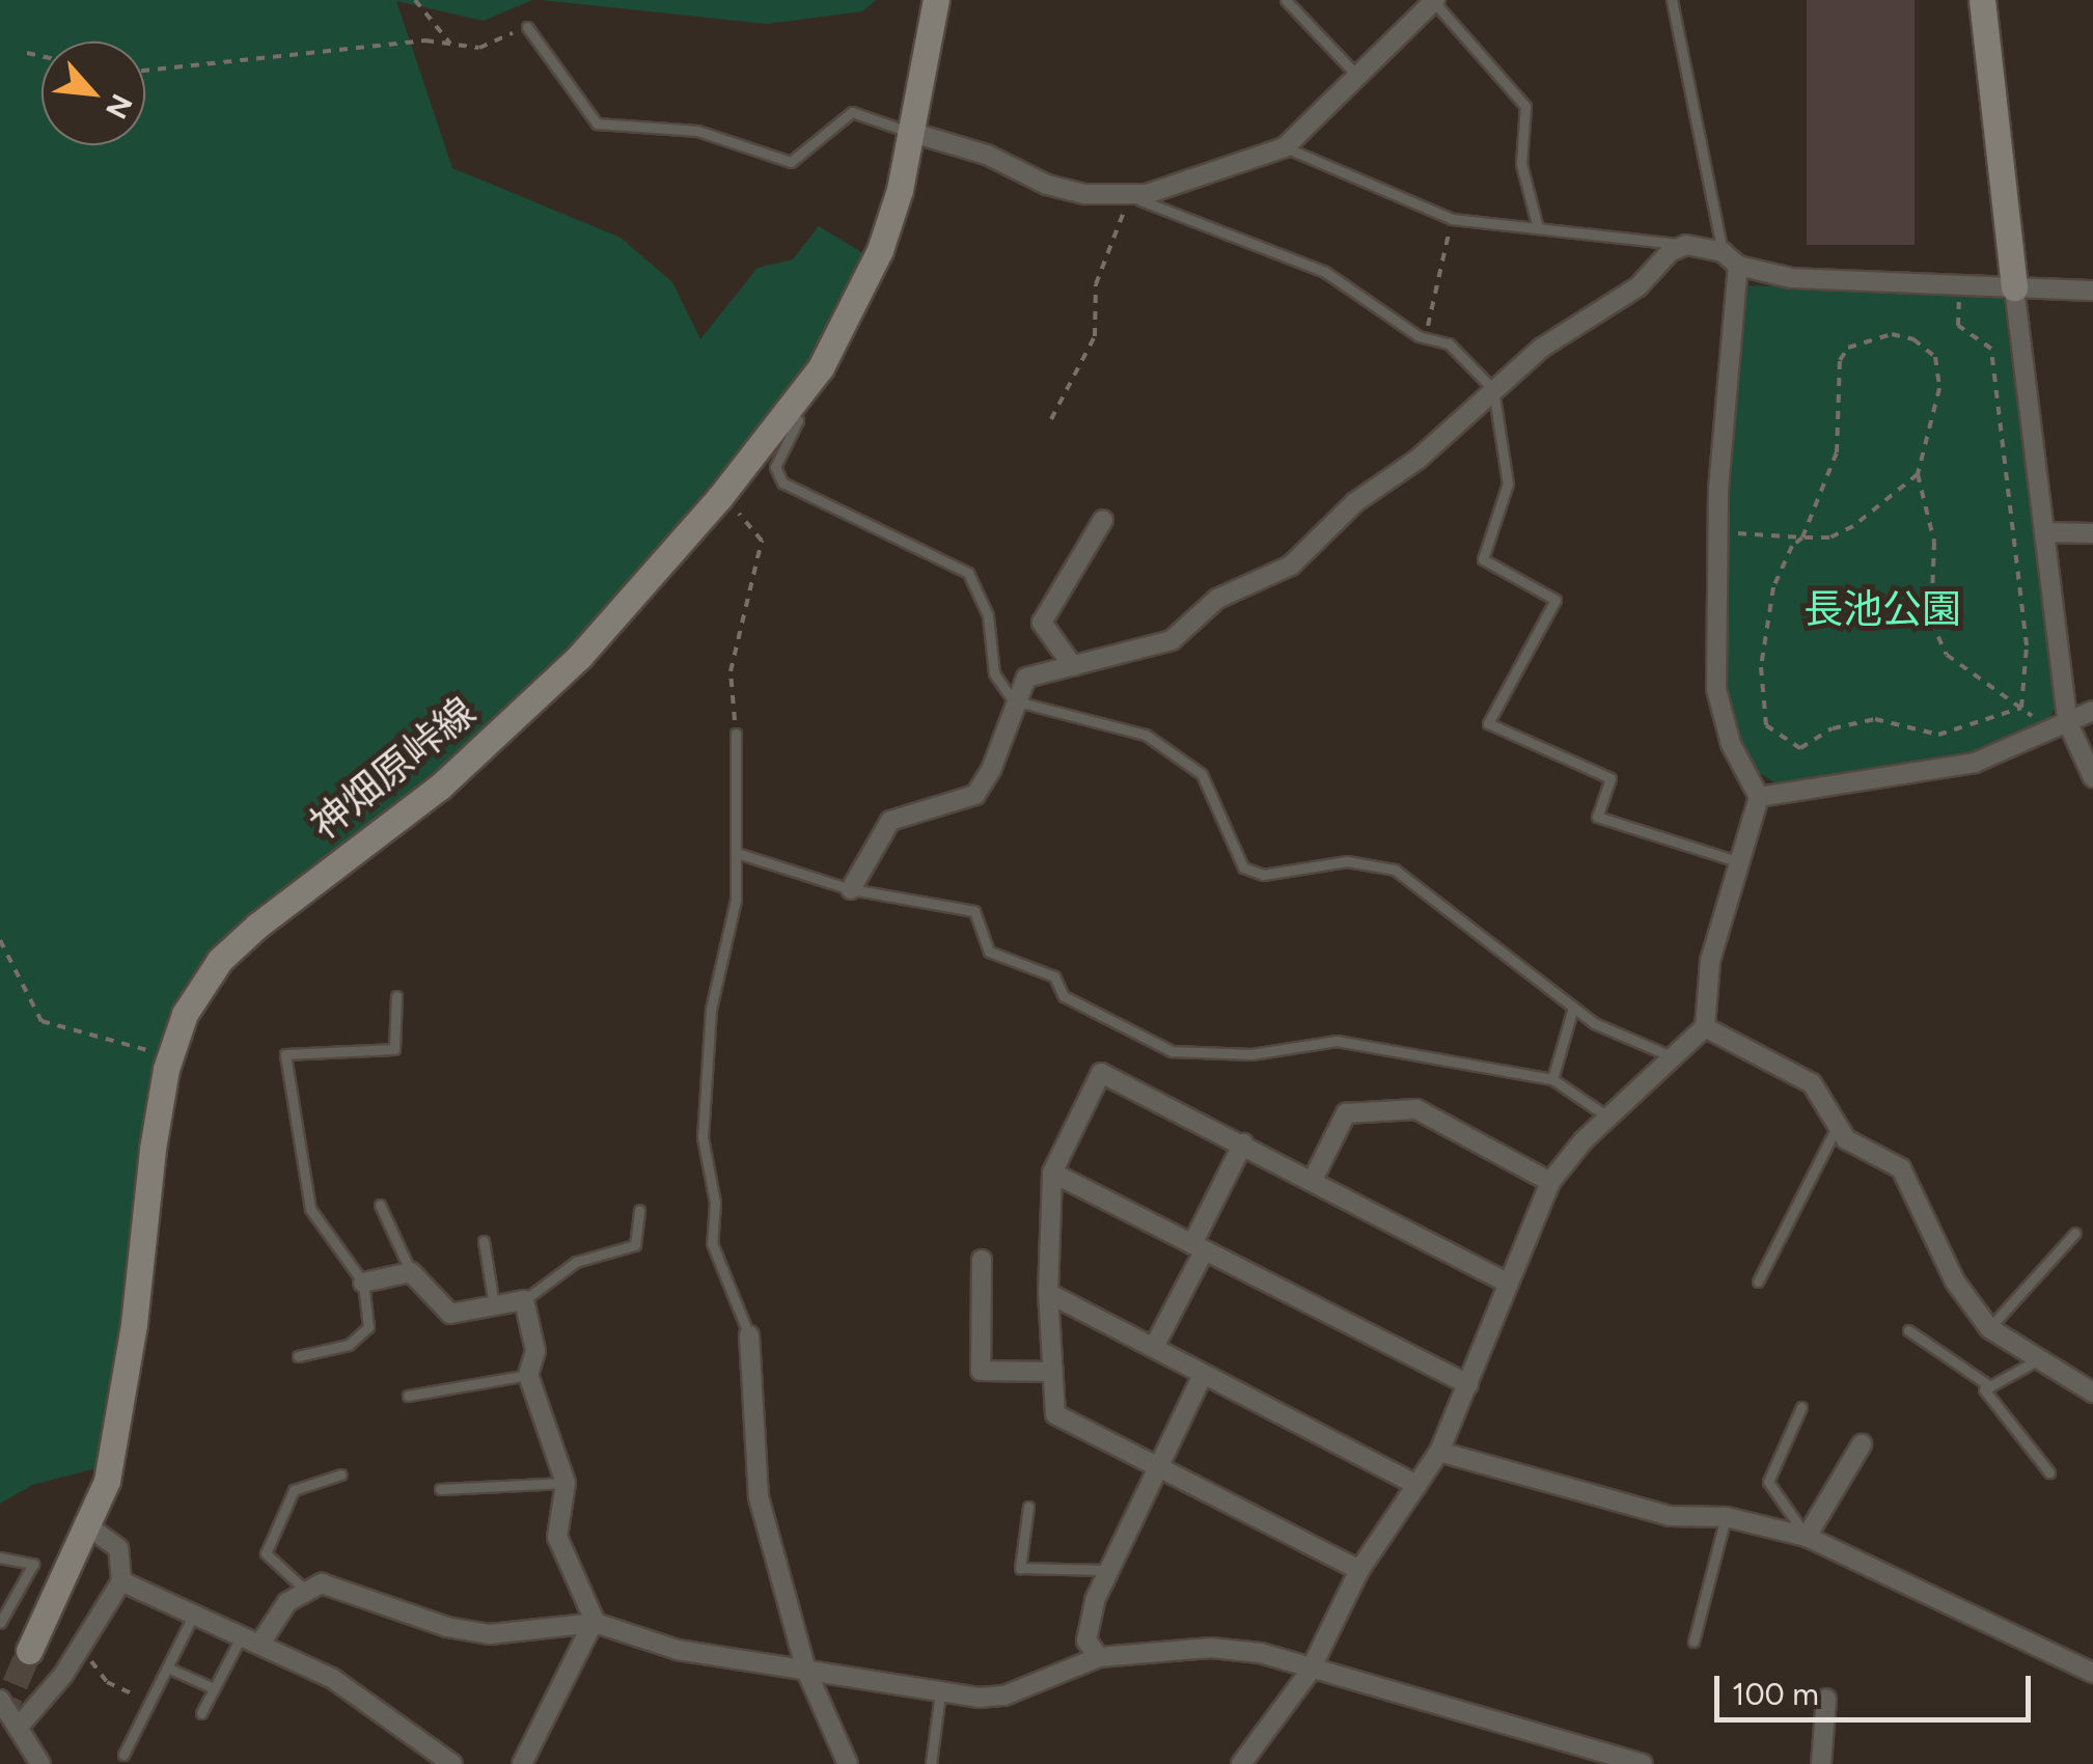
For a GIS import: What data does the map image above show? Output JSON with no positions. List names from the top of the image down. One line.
{"streets":{"street":["神畑原峠線"]},"parks":["長池公園"],"scale_bar":"100 m","north":"bottom right"}
